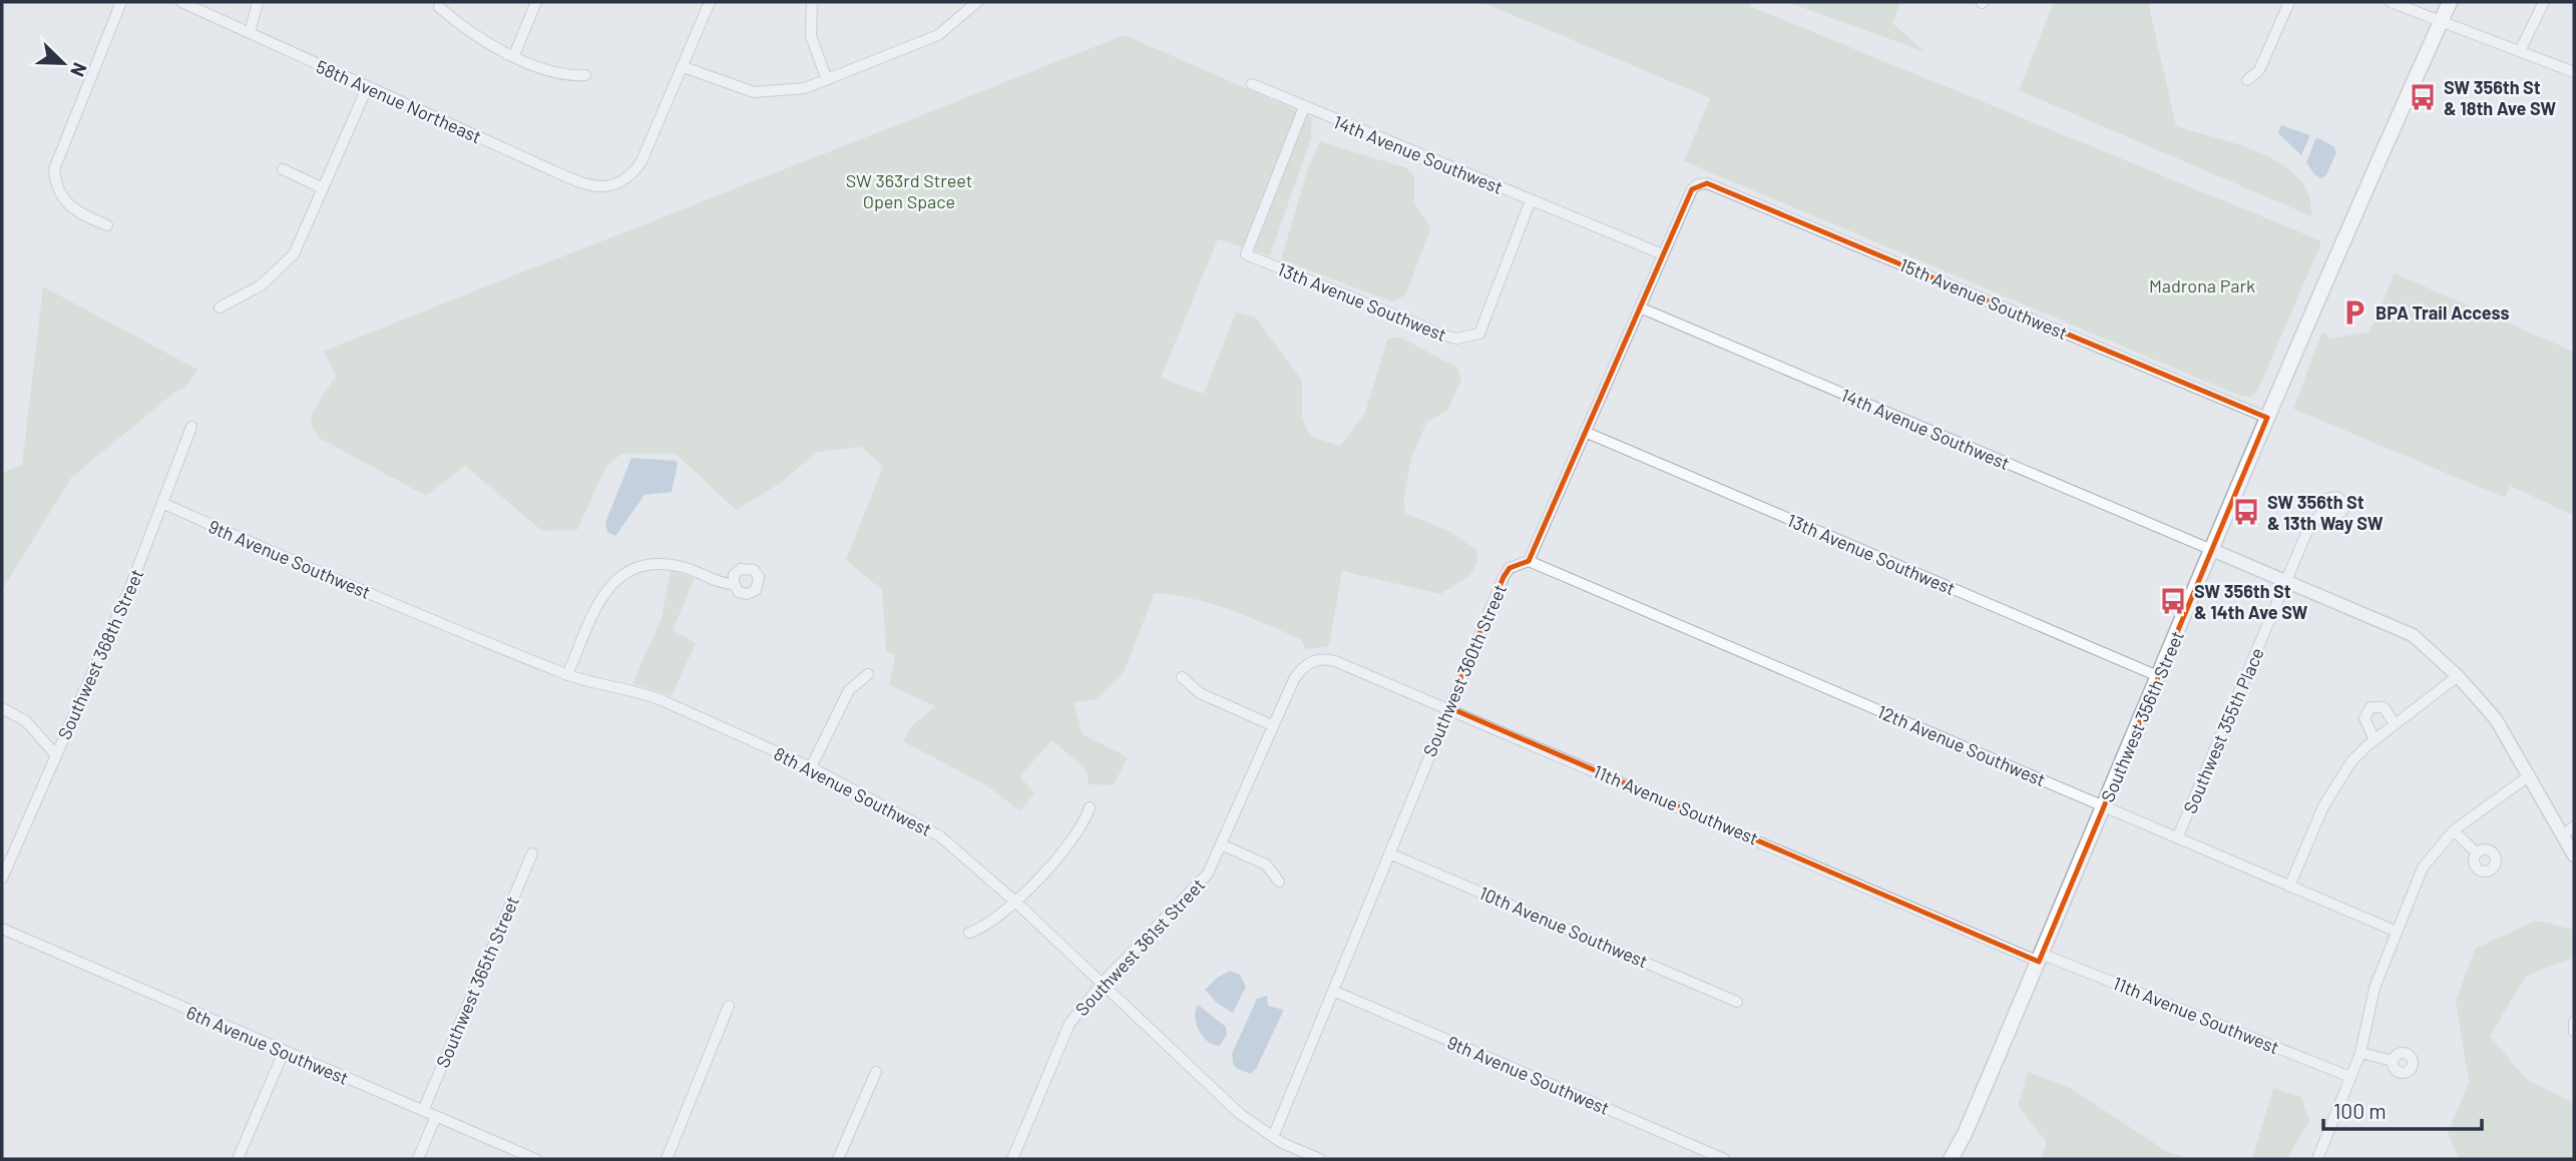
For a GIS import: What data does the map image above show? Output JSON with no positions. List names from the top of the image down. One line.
{"streets":{"main road":["Southwest 356th Street"],"street":["58th Avenue Northeast","14th Avenue Southwest","15th Avenue Southwest","13th Avenue Southwest","9th Avenue Southwest","Southwest 368th Street","Southwest 360th Street","Southwest 355th Place","12th Avenue Southwest","8th Avenue Southwest","11th Avenue Southwest","10th Avenue Southwest","Southwest 361st Street","Southwest 365th Street","6th Avenue Southwest"]},"crossings":[["14th Avenue Southwest","15th Avenue Southwest"],["14th Avenue Southwest","13th Avenue Southwest"],["14th Avenue Southwest","Southwest 356th Street"],["15th Avenue Southwest","Southwest 356th Street"],["13th Avenue Southwest","Southwest 356th Street"],["9th Avenue Southwest","Southwest 368th Street"],["9th Avenue Southwest","Southwest 360th Street"],["9th Avenue Southwest","8th Avenue Southwest"],["Southwest 360th Street","12th Avenue Southwest"],["Southwest 360th Street","8th Avenue Southwest"],["Southwest 360th Street","11th Avenue Southwest"],["Southwest 360th Street","10th Avenue Southwest"],["Southwest 356th Street","12th Avenue Southwest"],["Southwest 356th Street","11th Avenue Southwest"],["Southwest 355th Place","12th Avenue Southwest"],["8th Avenue Southwest","Southwest 361st Street"],["11th Avenue Southwest","Southwest 361st Street"],["Southwest 365th Street","6th Avenue Southwest"]],"parks":["SW 363rd Street Open Space","Madrona Park"],"places":{"bus stop":["SW 356th St & 18th Ave SW","SW 356th St & 13th Way SW","SW 356th St & 14th Ave SW"],"parking":["BPA Trail Access"]},"scale_bar":"100 m","north":"bottom right"}
